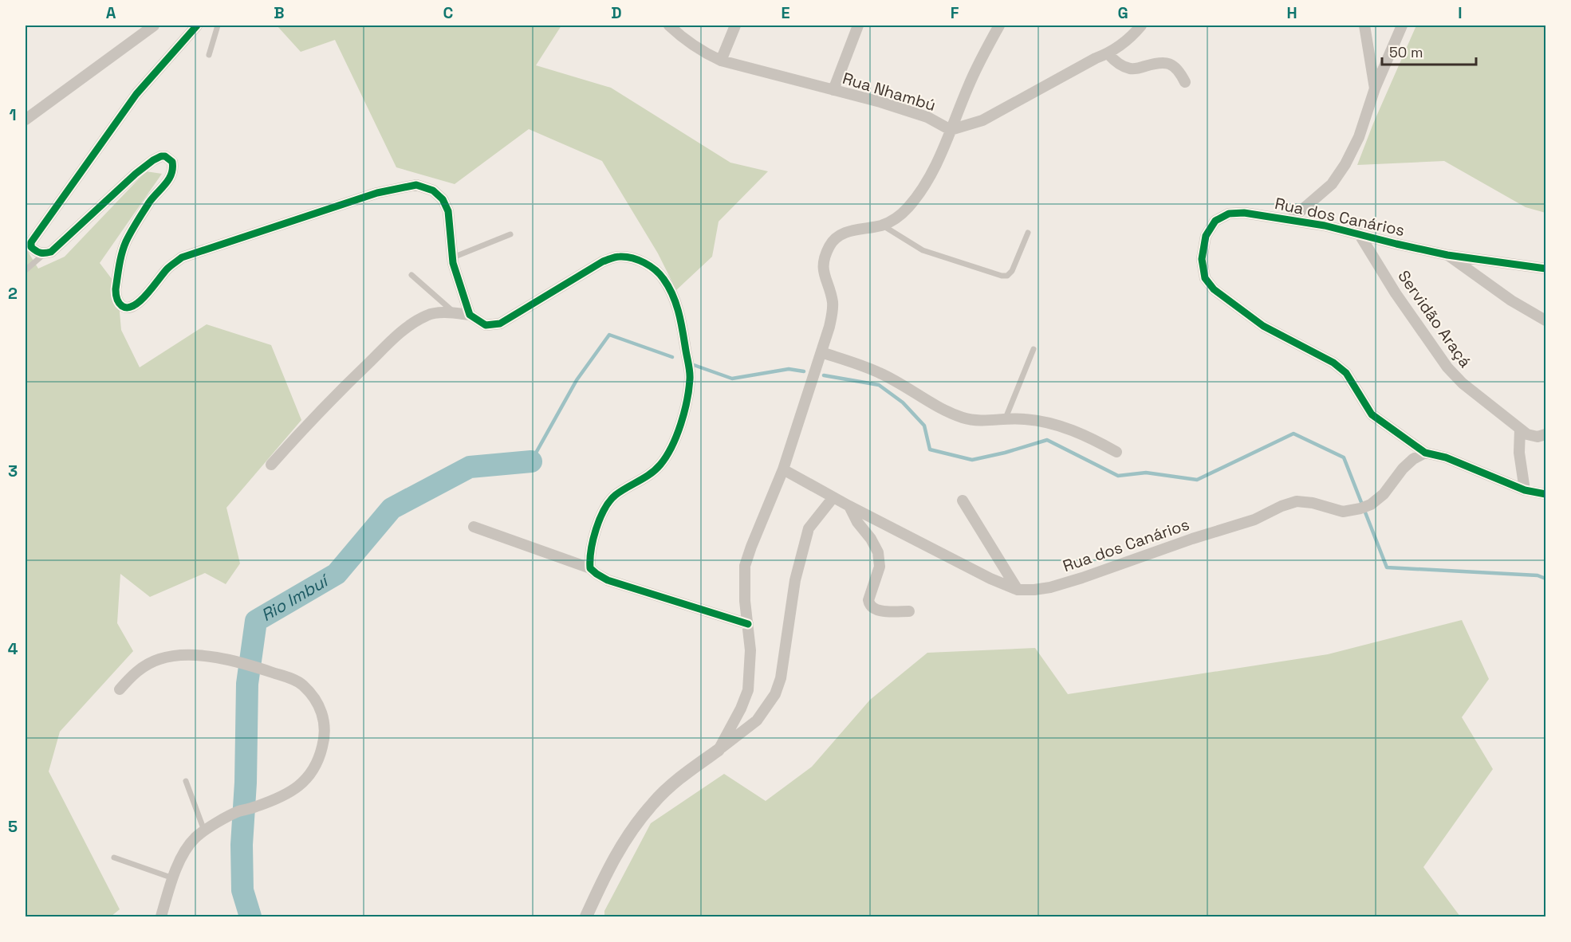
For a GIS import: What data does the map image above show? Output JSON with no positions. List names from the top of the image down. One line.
{"streets":{"street":["Rua Nhambú","Rua dos Canários","Servidão Araçá"]},"crossings":[["Rua dos Canários","Servidão Araçá"]],"water":["Rio Imbuí"],"scale_bar":"50 m","grid":{"columns":["A","B","C","D","E","F","G","H","I"],"rows":["1","2","3","4","5"]}}
